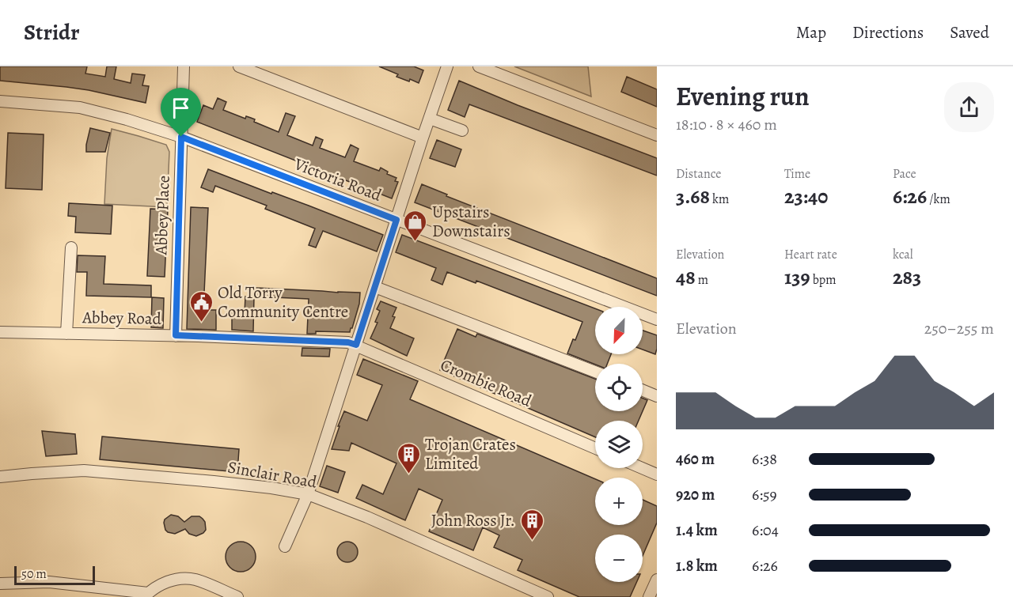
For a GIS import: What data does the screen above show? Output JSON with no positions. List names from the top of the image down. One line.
{"streets":{"street":["Victoria Road","Abbey Place","Abbey Road","Crombie Road","Sinclair Road"]},"crossings":[["Victoria Road","Abbey Place"],["Abbey Place","Abbey Road"],["Abbey Road","Crombie Road"]],"places":{"shop":["Upstairs Downstairs"],"public building":["Old Torry Community Centre"],"building":["Trojan Crates Limited","John Ross Jr."]},"scale_bar":"50 m","north":"bottom left","page":{"header":"Stridr","nav":["Map","Directions","Saved"],"heading":["Evening run","18:10 · 8 × 460 m"],"stats":[["Distance","3.68 km"],["Time","23:40"],["Pace","6:26 /km"],["Elevation","48 m"],["Heart rate","139 bpm"],["kcal","283"]],"map_buttons":["+","−"],"chart":["Elevation","250–255 m"],"list":[{"name":"460 m","note":"6:38"},{"name":"920 m","note":"6:59"},{"name":"1.4 km","note":"6:04"},{"name":"1.8 km","note":"6:26"}],"scale":"50 m"}}
